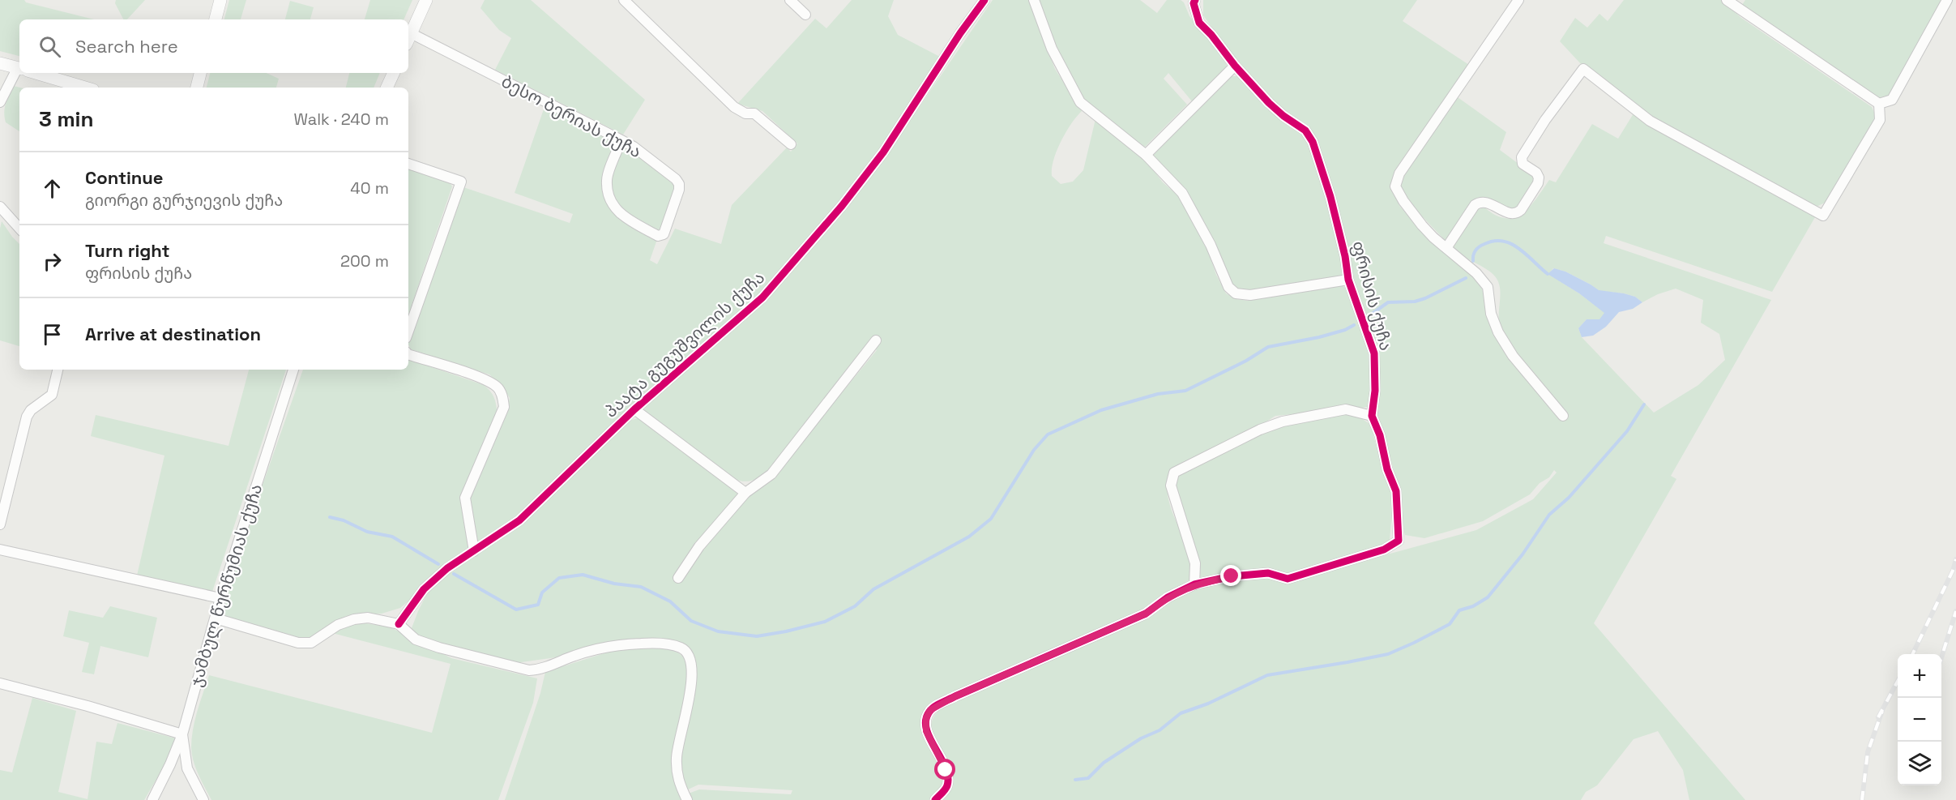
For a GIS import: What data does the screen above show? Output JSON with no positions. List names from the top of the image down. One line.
{"streets":{"street":["ბესო ბერიას ქუჩა","ფრისის ქუჩა","პაატა გუგუშვილის ქუჩა","ჯამბულ წურწუმიას ქუჩა"]},"page":{"search":"Search here","heading":["3 min","Walk · 240 m"],"list":[["Continue","გიორგი გურჯიევის ქუჩა","40 m"],["Turn right","ფრისის ქუჩა","200 m"],"Arrive at destination"],"map_buttons":["+","−"]}}
